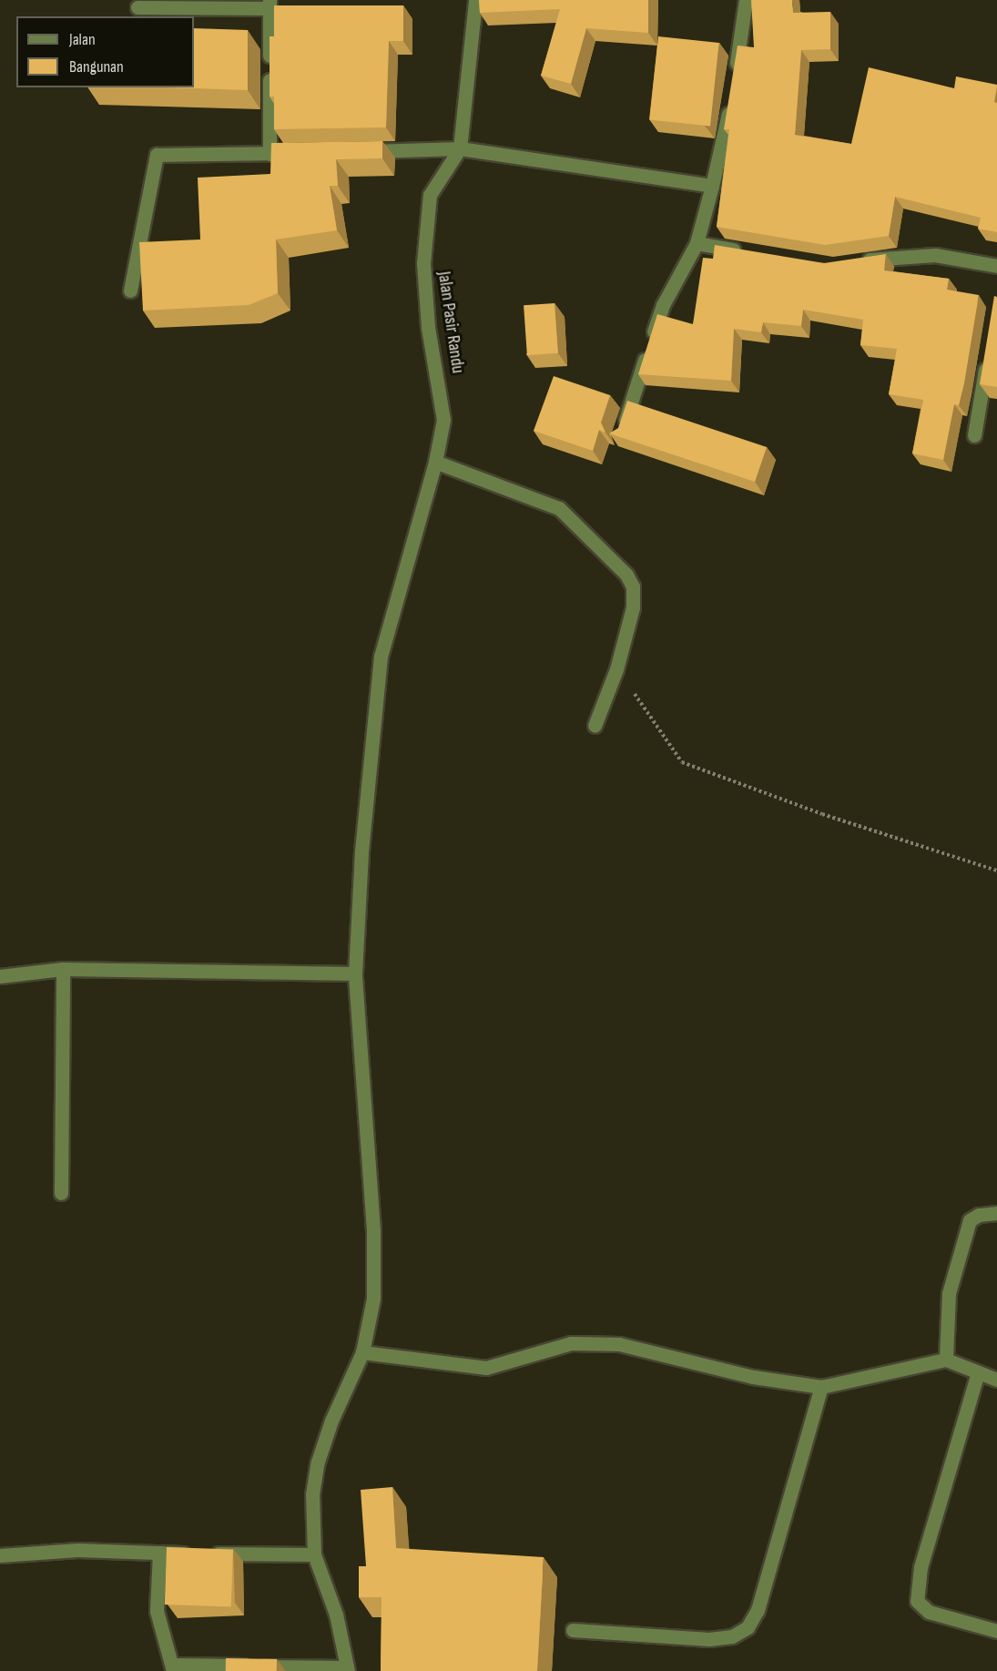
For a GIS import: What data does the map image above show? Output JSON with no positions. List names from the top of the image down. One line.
{"streets":{"street":["Jalan Pasir Randu"]},"legend":["Jalan","Bangunan"]}
